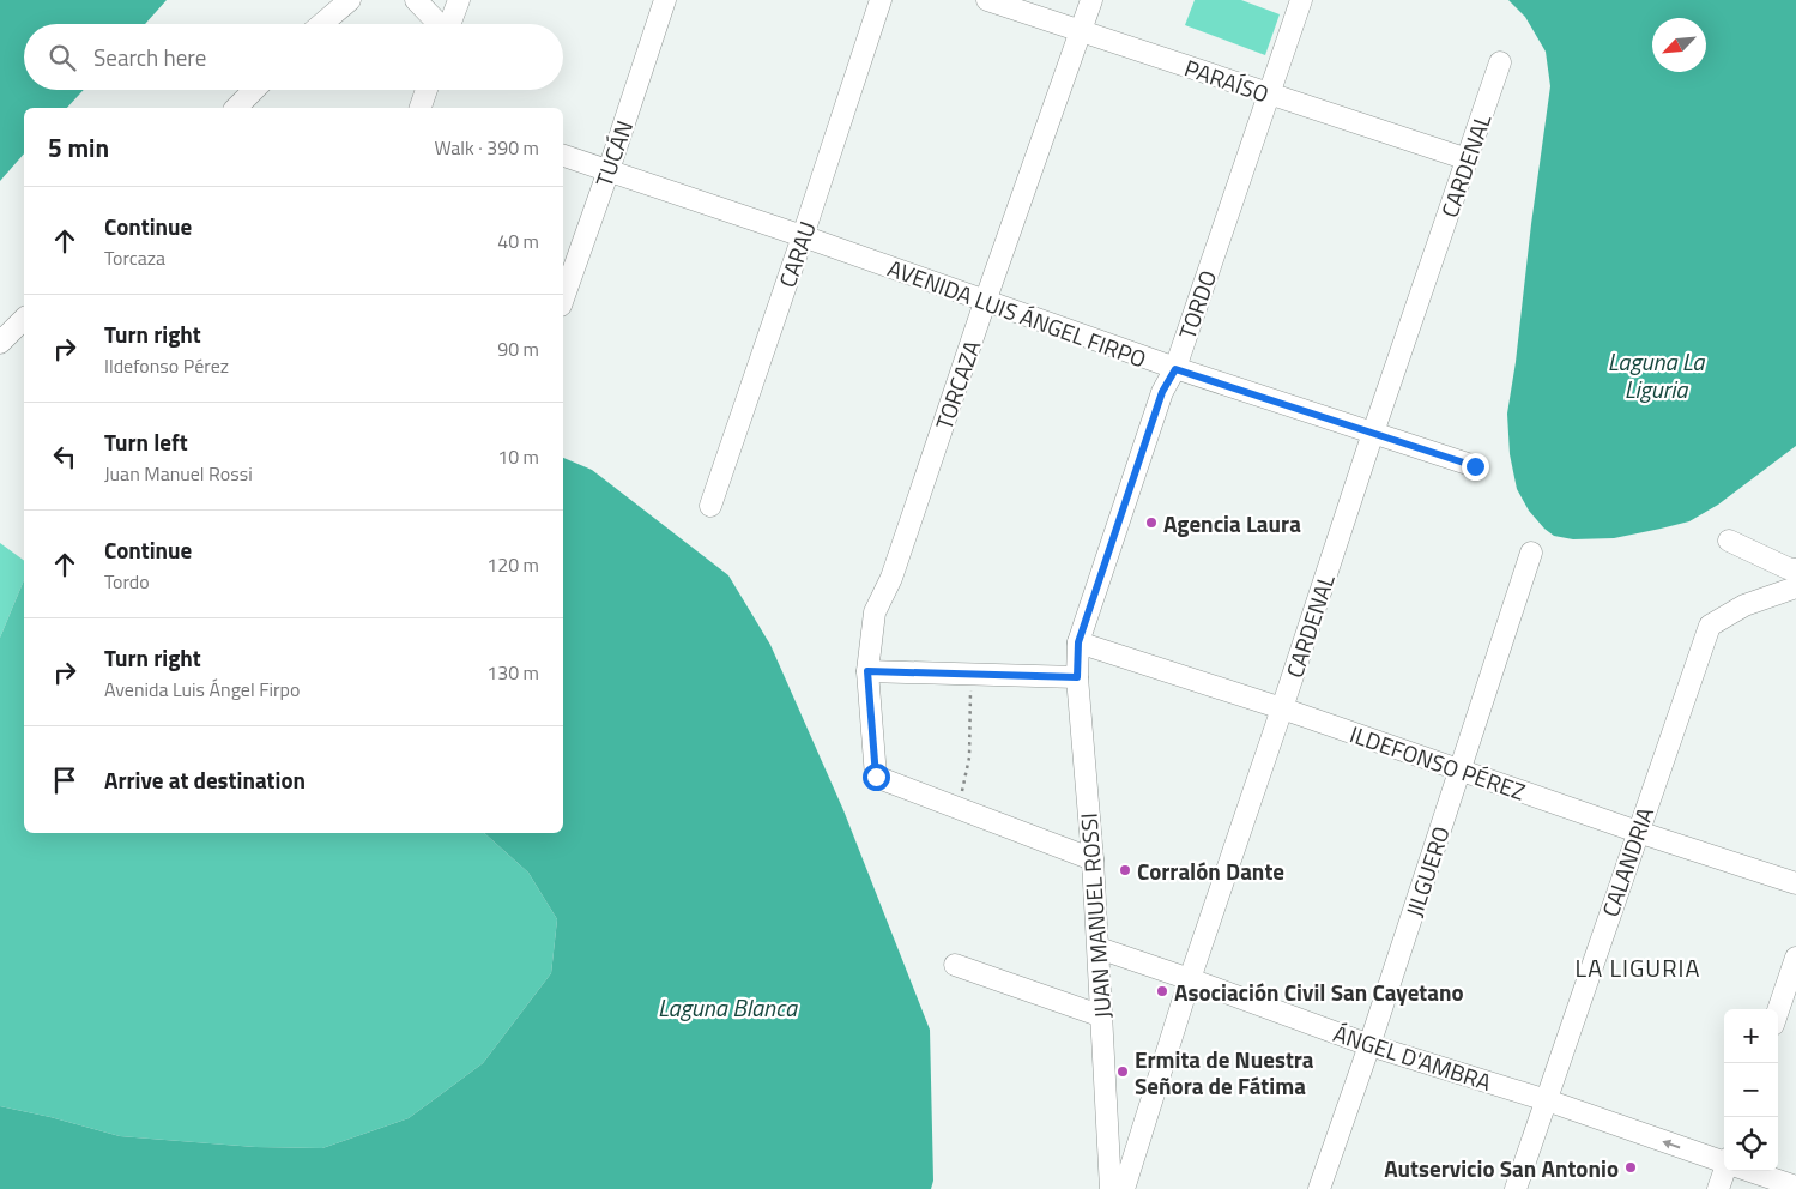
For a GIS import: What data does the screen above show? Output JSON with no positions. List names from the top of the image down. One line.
{"streets":{"street":["PARAÍSO","TUCÁN","CARDENAL","CARAU","TORDO","AVENIDA LUIS ÁNGEL FIRPO","TORCAZA","ILDEFONSO PÉREZ","CALANDRIA","JILGUERO","JUAN MANUEL ROSSI","ÁNGEL D'AMBRA"]},"crossings":[["PARAÍSO","CARDENAL"],["PARAÍSO","TORDO"],["PARAÍSO","TORCAZA"],["TUCÁN","AVENIDA LUIS ÁNGEL FIRPO"],["CARDENAL","AVENIDA LUIS ÁNGEL FIRPO"],["CARDENAL","ILDEFONSO PÉREZ"],["CARDENAL","ÁNGEL D'AMBRA"],["CARAU","AVENIDA LUIS ÁNGEL FIRPO"],["TORDO","AVENIDA LUIS ÁNGEL FIRPO"],["TORDO","ILDEFONSO PÉREZ"],["TORDO","JUAN MANUEL ROSSI"],["AVENIDA LUIS ÁNGEL FIRPO","TORCAZA"],["ILDEFONSO PÉREZ","CALANDRIA"],["ILDEFONSO PÉREZ","JILGUERO"],["ILDEFONSO PÉREZ","JUAN MANUEL ROSSI"],["CALANDRIA","ÁNGEL D'AMBRA"],["JILGUERO","ÁNGEL D'AMBRA"],["JUAN MANUEL ROSSI","ÁNGEL D'AMBRA"]],"districts":["LA LIGURIA"],"water":["Laguna La Liguria","Laguna Blanca"],"places":["Agencia Laura","Corralón Dante","Asociación Civil San Cayetano","Ermita de Nuestra Señora de Fátima","Autservicio San Antonio"],"north":"bottom left","page":{"search":"Search here","heading":["5 min","Walk · 390 m"],"list":[["Continue","Torcaza","40 m"],["Turn right","Ildefonso Pérez","90 m"],["Turn left","Juan Manuel Rossi","10 m"],["Continue","Tordo","120 m"],["Turn right","Avenida Luis Ángel Firpo","130 m"],"Arrive at destination"],"map_buttons":["+","−"]}}
